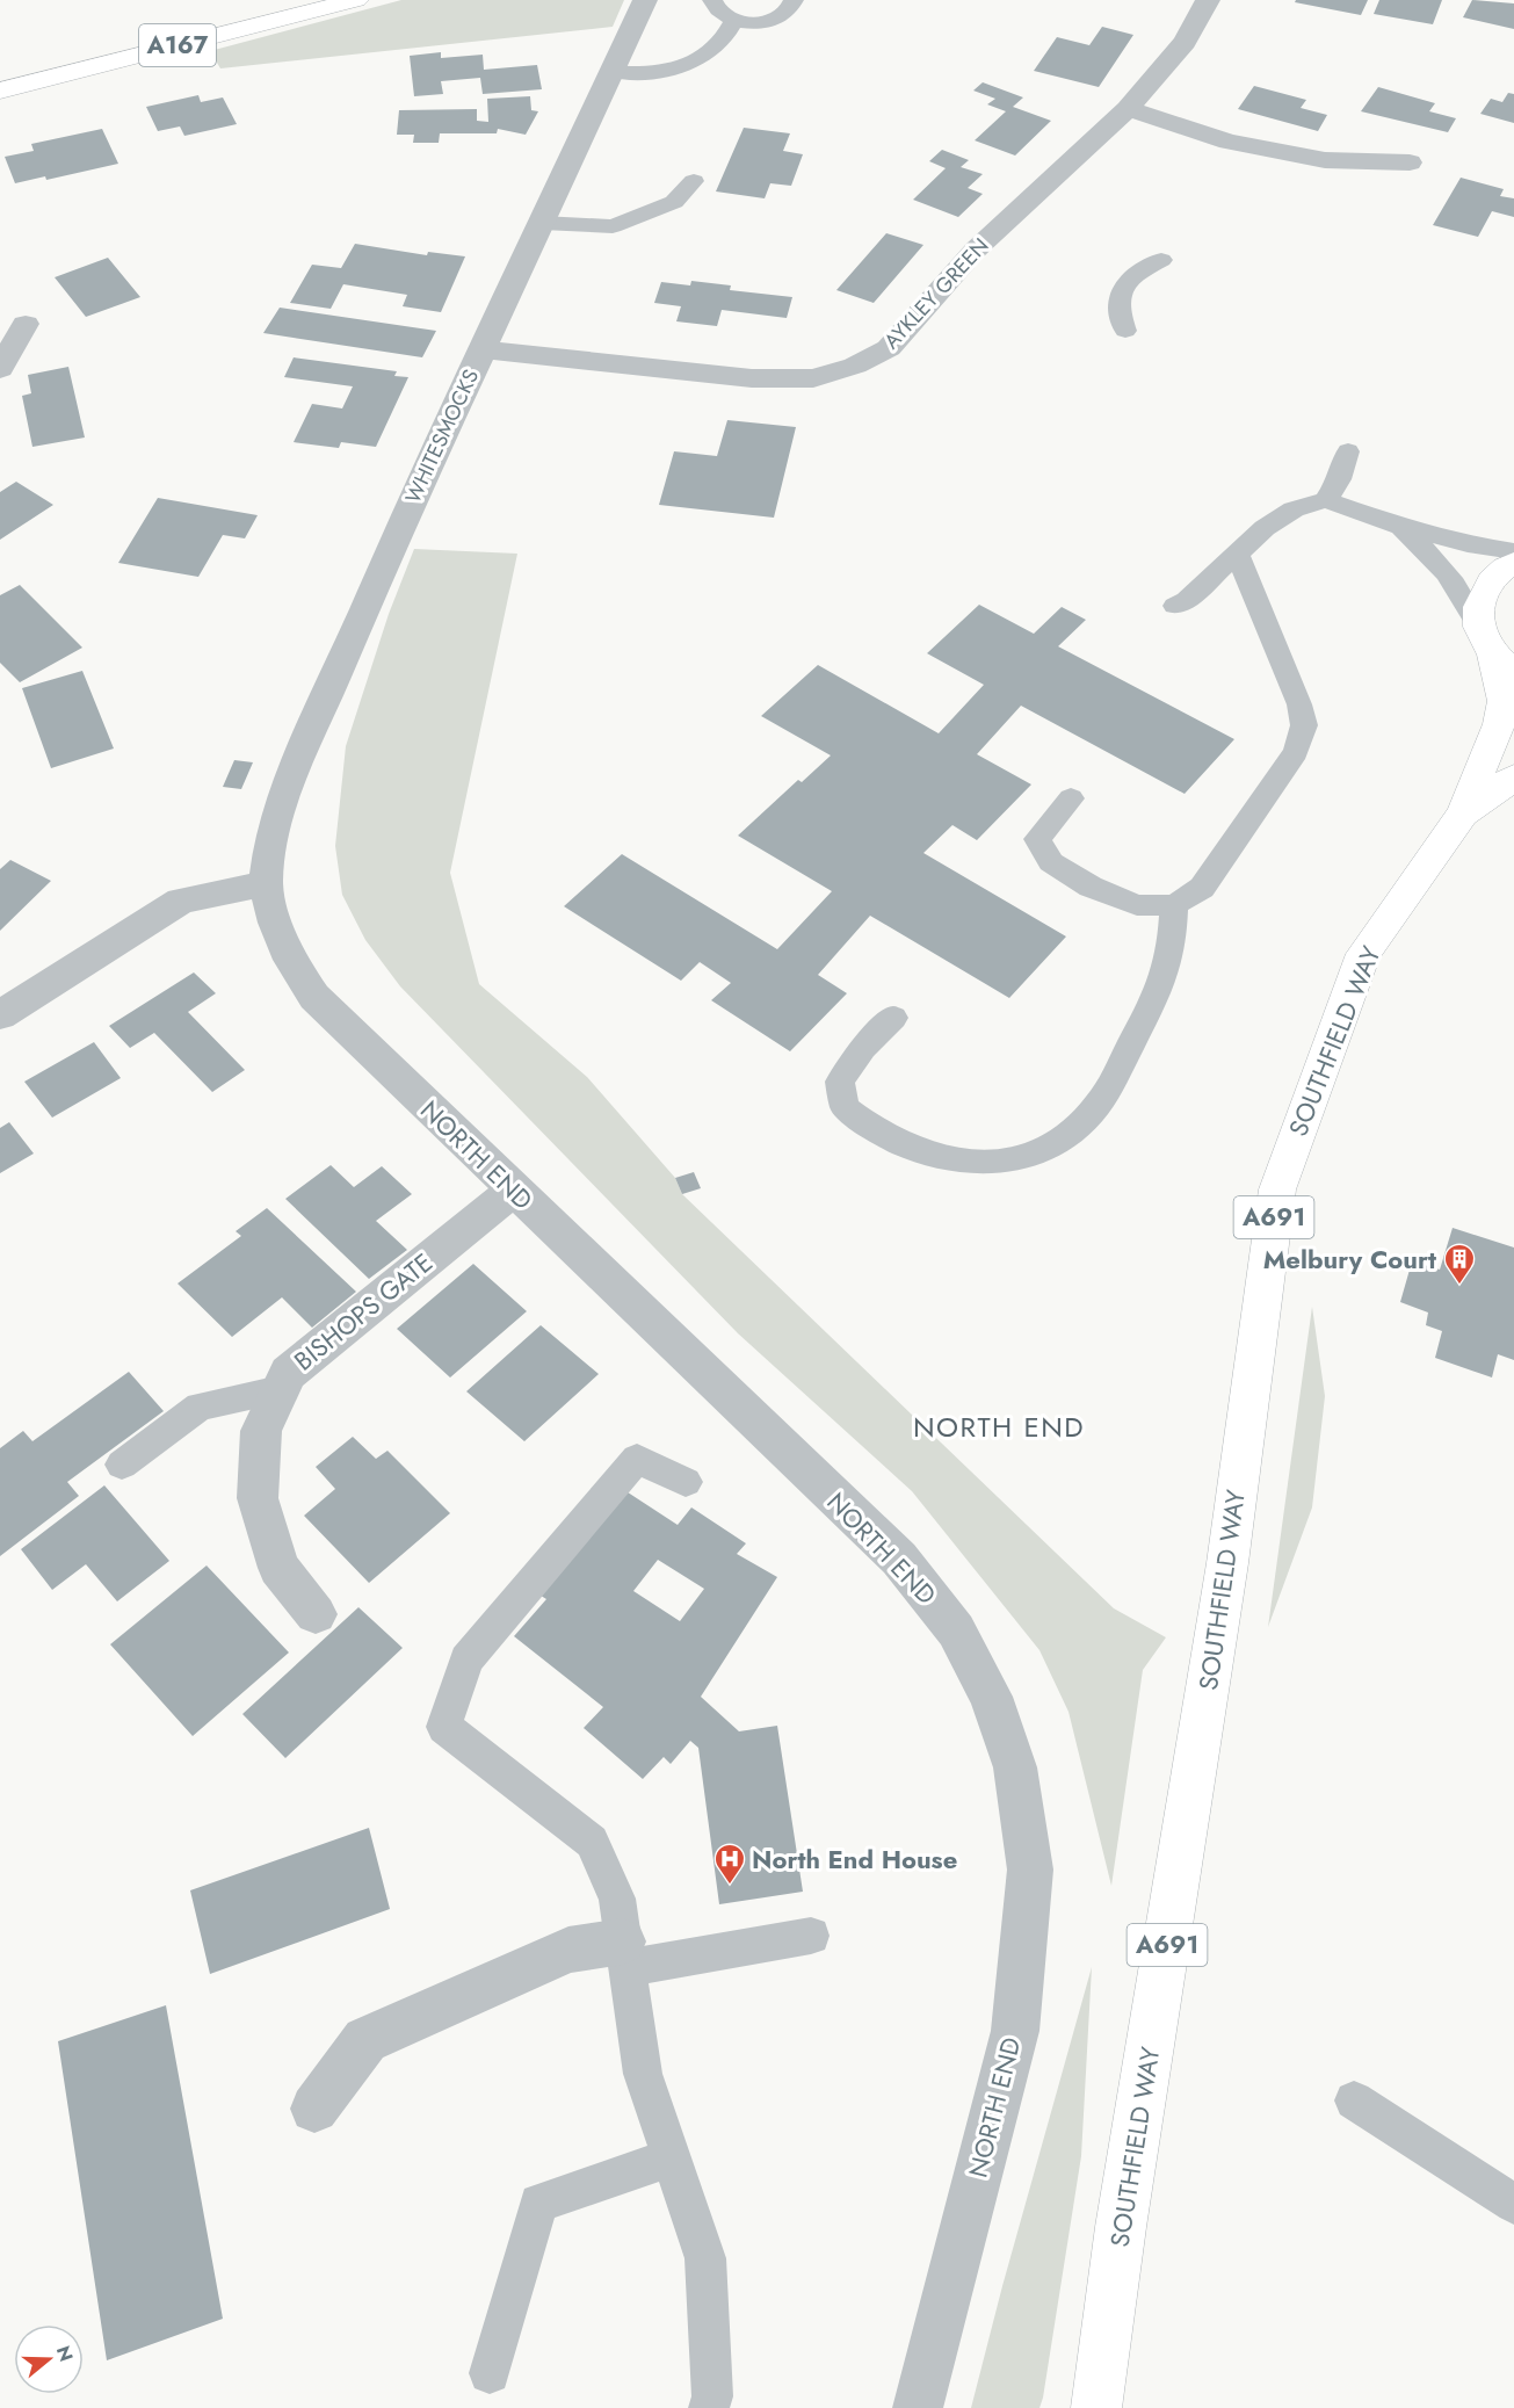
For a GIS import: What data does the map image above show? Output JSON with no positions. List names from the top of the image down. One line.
{"streets":{"highway":["A167","SOUTHFIELD WAY","A691"],"street":["AYKLEY GREEN","WHITESMOCKS","NORTH END","BISHOPS GATE"]},"crossings":[["AYKLEY GREEN","WHITESMOCKS"],["WHITESMOCKS","NORTH END"],["NORTH END","BISHOPS GATE"]],"districts":["NORTH END"],"places":{"building":["Melbury Court"],"hospital":["North End House"]},"north":"right"}
